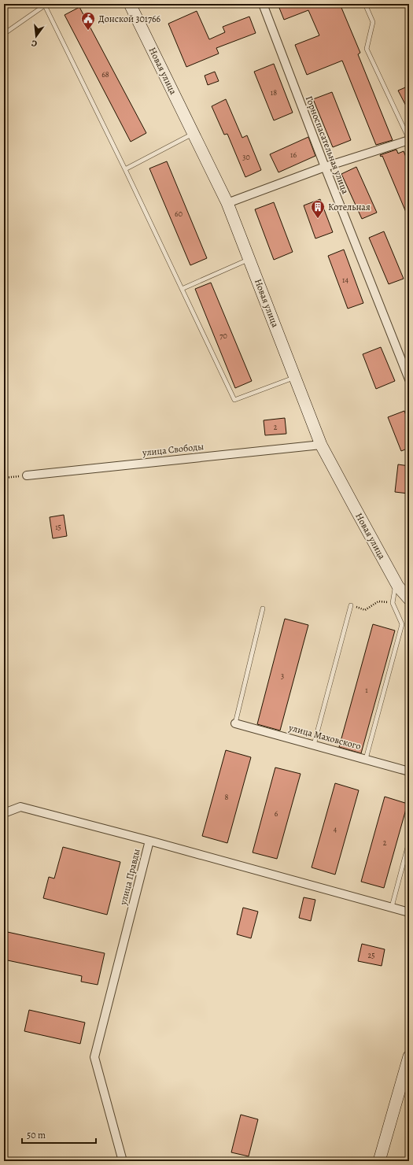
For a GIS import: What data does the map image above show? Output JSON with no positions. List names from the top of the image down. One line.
{"streets":{"main road":["Новая улица"],"street":["Горноспасательная улица","улица Свободы","улица Маховского","улица Правды"]},"crossings":[["Новая улица","улица Свободы"]],"places":{"public building":["Донской 301766"],"building":["Котельная"]},"house_numbers":["68","18","16","30","60","14","70","2","15","3","1","8","6","4","2","25"],"scale_bar":"50 m","north":"bottom"}
